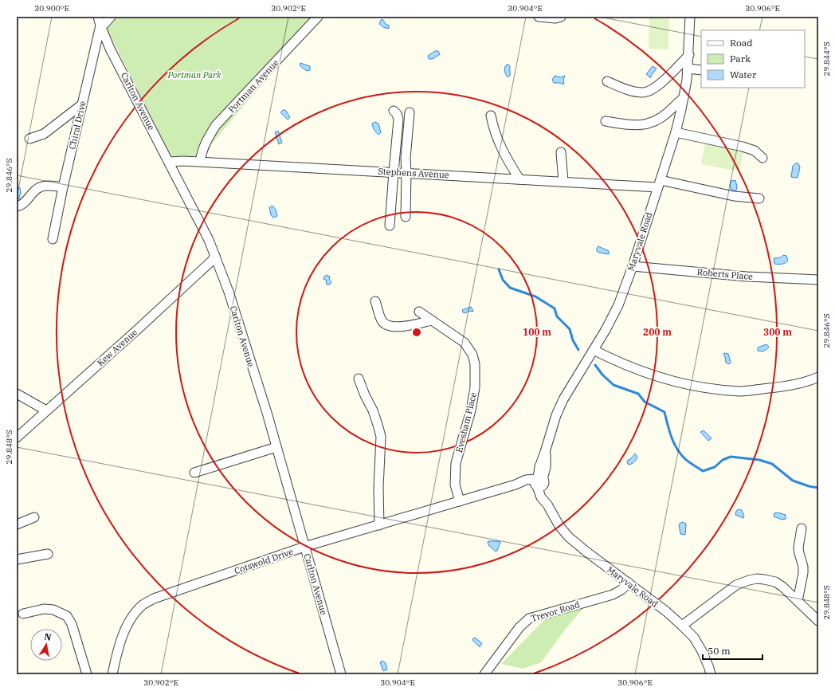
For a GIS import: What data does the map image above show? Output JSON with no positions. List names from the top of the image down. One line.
{"streets":{"street":["Portman Avenue","Carlton Avenue","Chiral Drive","Stephens Avenue","Maryvale Road","Roberts Place","Kew Avenue","Evesham Place","Cotswold Drive","Trevor Road"]},"crossings":[["Portman Avenue","Stephens Avenue"],["Carlton Avenue","Chiral Drive"],["Carlton Avenue","Stephens Avenue"],["Carlton Avenue","Kew Avenue"],["Carlton Avenue","Cotswold Drive"],["Stephens Avenue","Maryvale Road"],["Maryvale Road","Roberts Place"],["Maryvale Road","Cotswold Drive"],["Maryvale Road","Trevor Road"],["Evesham Place","Cotswold Drive"]],"parks":["Portman Park"],"legend":["Road","Park","Water"],"scale_bar":"50 m","north":"top","coordinates":["30.900°E","30.902°E","30.904°E","30.906°E","29.844°S","29.846°S","29.848°S"],"rings":["100 m","200 m","300 m"]}
